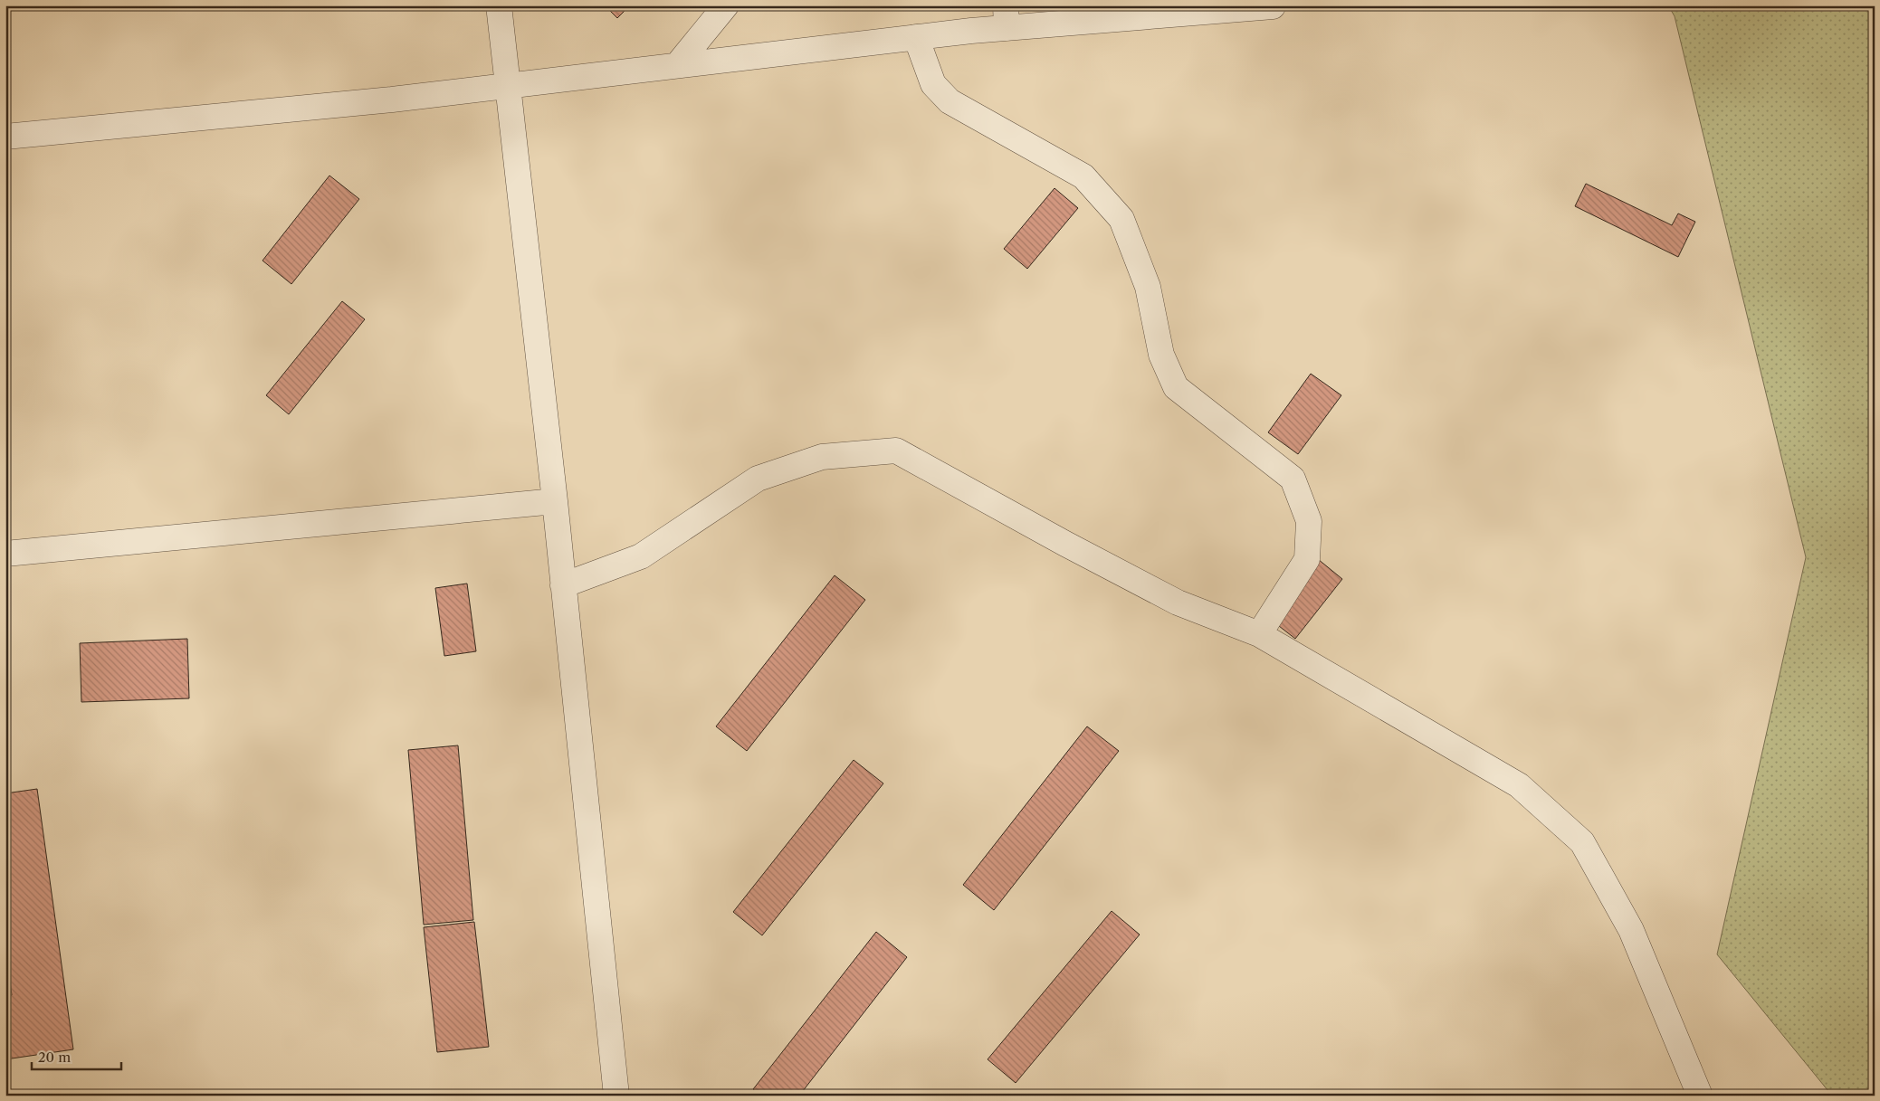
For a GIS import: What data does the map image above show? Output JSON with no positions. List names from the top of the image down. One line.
{"scale_bar":"20 m"}
